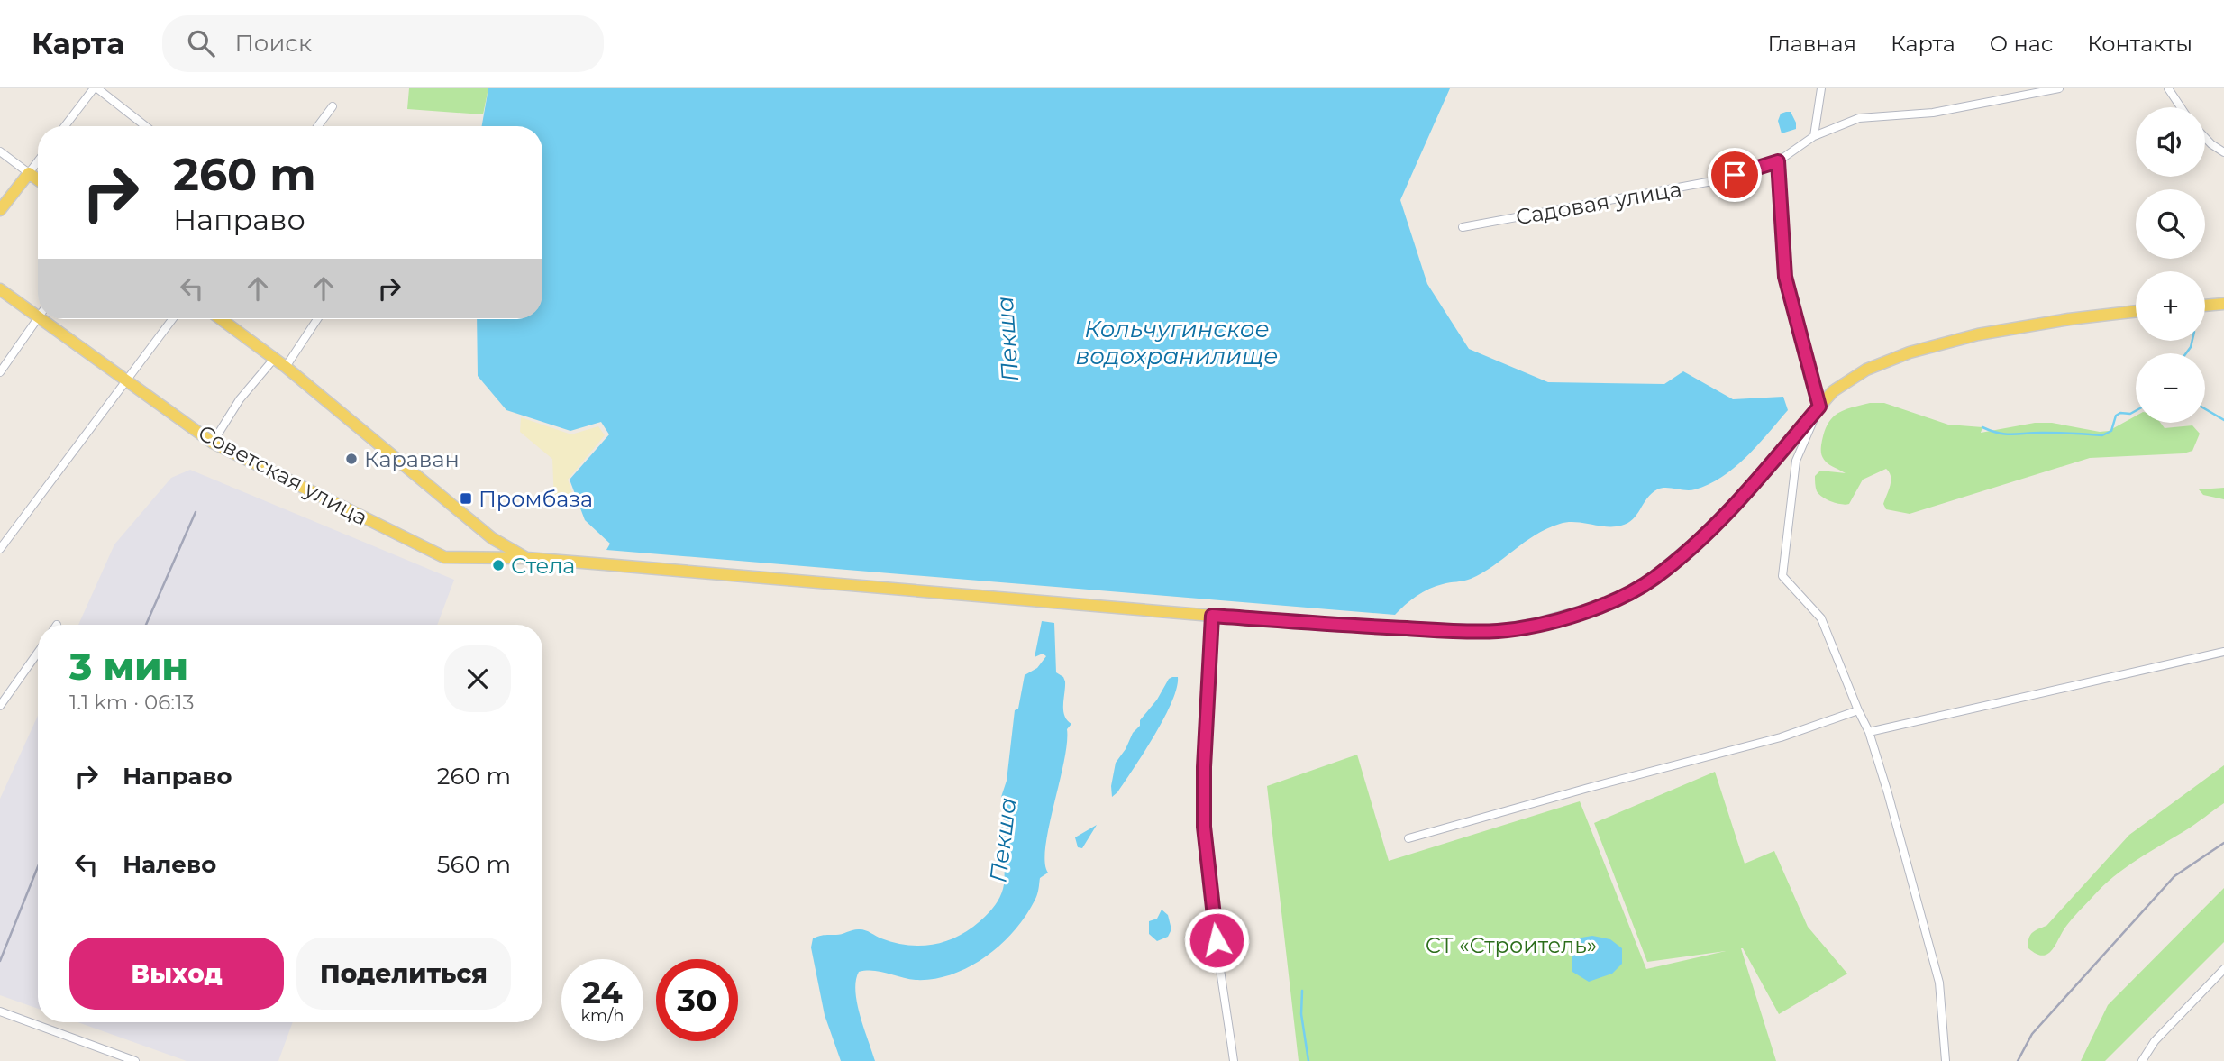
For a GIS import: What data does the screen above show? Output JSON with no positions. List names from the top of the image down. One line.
{"streets":{"main road":["Советская улица"],"street":["Садовая улица"]},"water":["Кольчугинское водохранилище","Пекша"],"parks":["СТ «Строитель»"],"places":{"other":["Караван","Стела"],"transit":["Промбаза"]},"page":{"header":"Карта","search":"Поиск","nav":["Главная","Карта","О нас","Контакты"],"map_buttons":["+","−"],"turn":["260 m","Направо"],"heading":["3 мин","1.1 km · 06:13"],"list":[{"name":"Направо","value":"260 m"},{"name":"Налево","value":"560 m"}],"buttons":["Выход","Поделиться"],"speed":"24 km/h","limit":"30"}}
